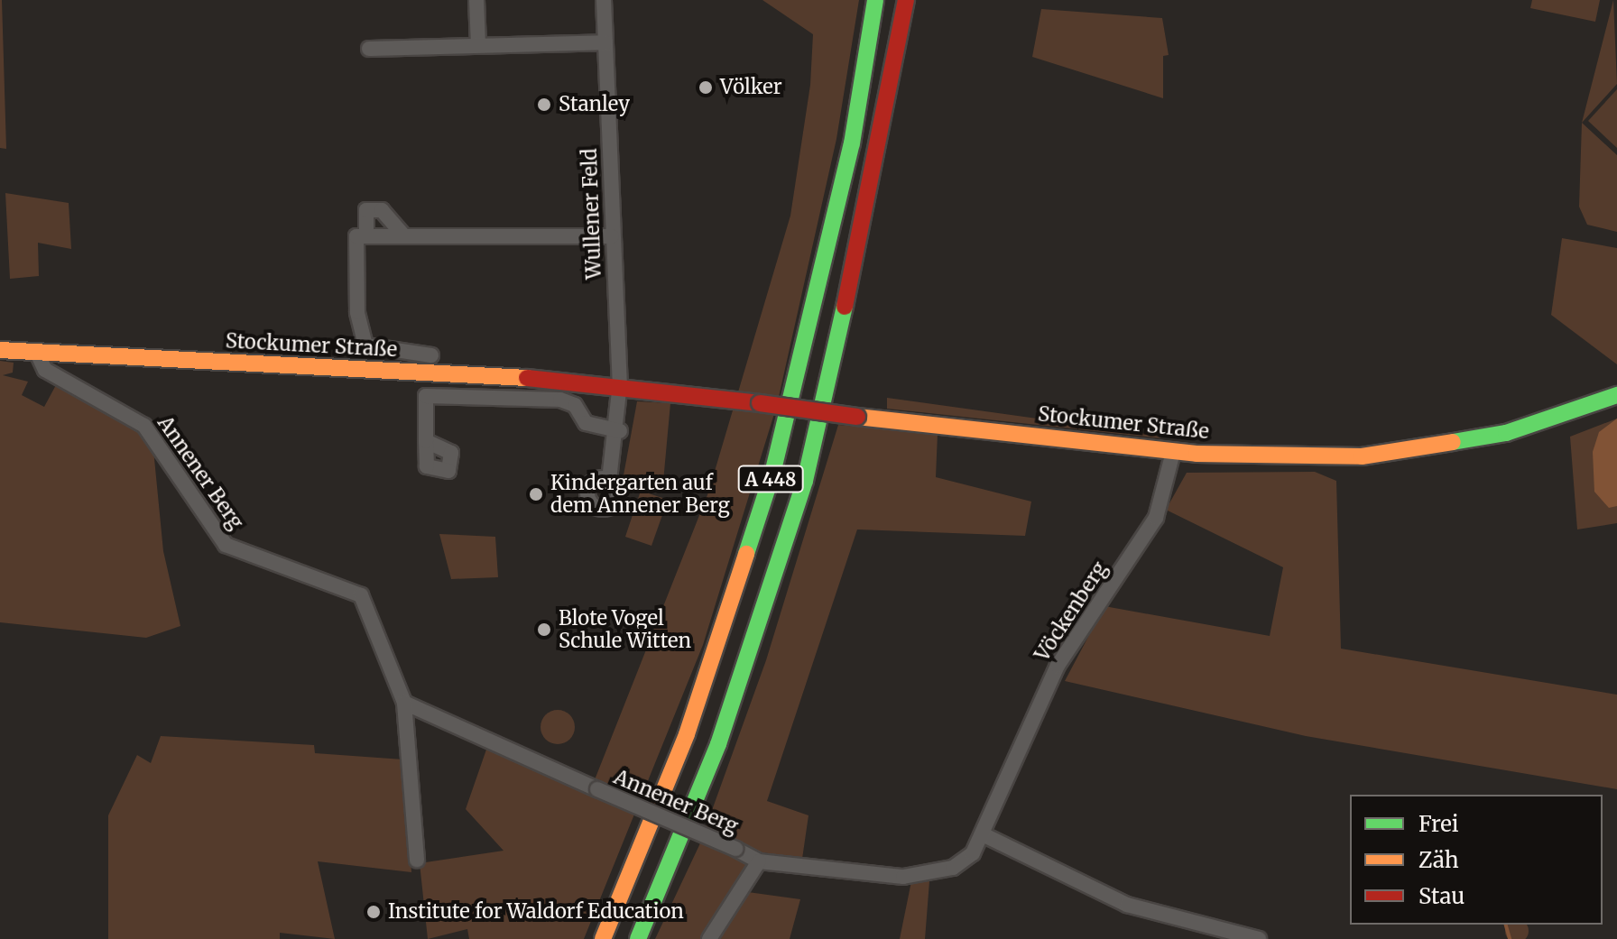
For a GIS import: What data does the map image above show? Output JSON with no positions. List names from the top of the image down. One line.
{"streets":{"main road":["Stockumer Straße","A 448"],"street":["Wullener Feld","Annener Berg","Vöckenberg"]},"crossings":[["Wullener Feld","Stockumer Straße"],["Stockumer Straße","Annener Berg"],["Stockumer Straße","Vöckenberg"],["Annener Berg","Vöckenberg"]],"places":["Völker","Stanley","Kindergarten auf dem Annener Berg","Blote Vogel Schule Witten","Institute for Waldorf Education"],"legend":["Frei","Zäh","Stau"]}
